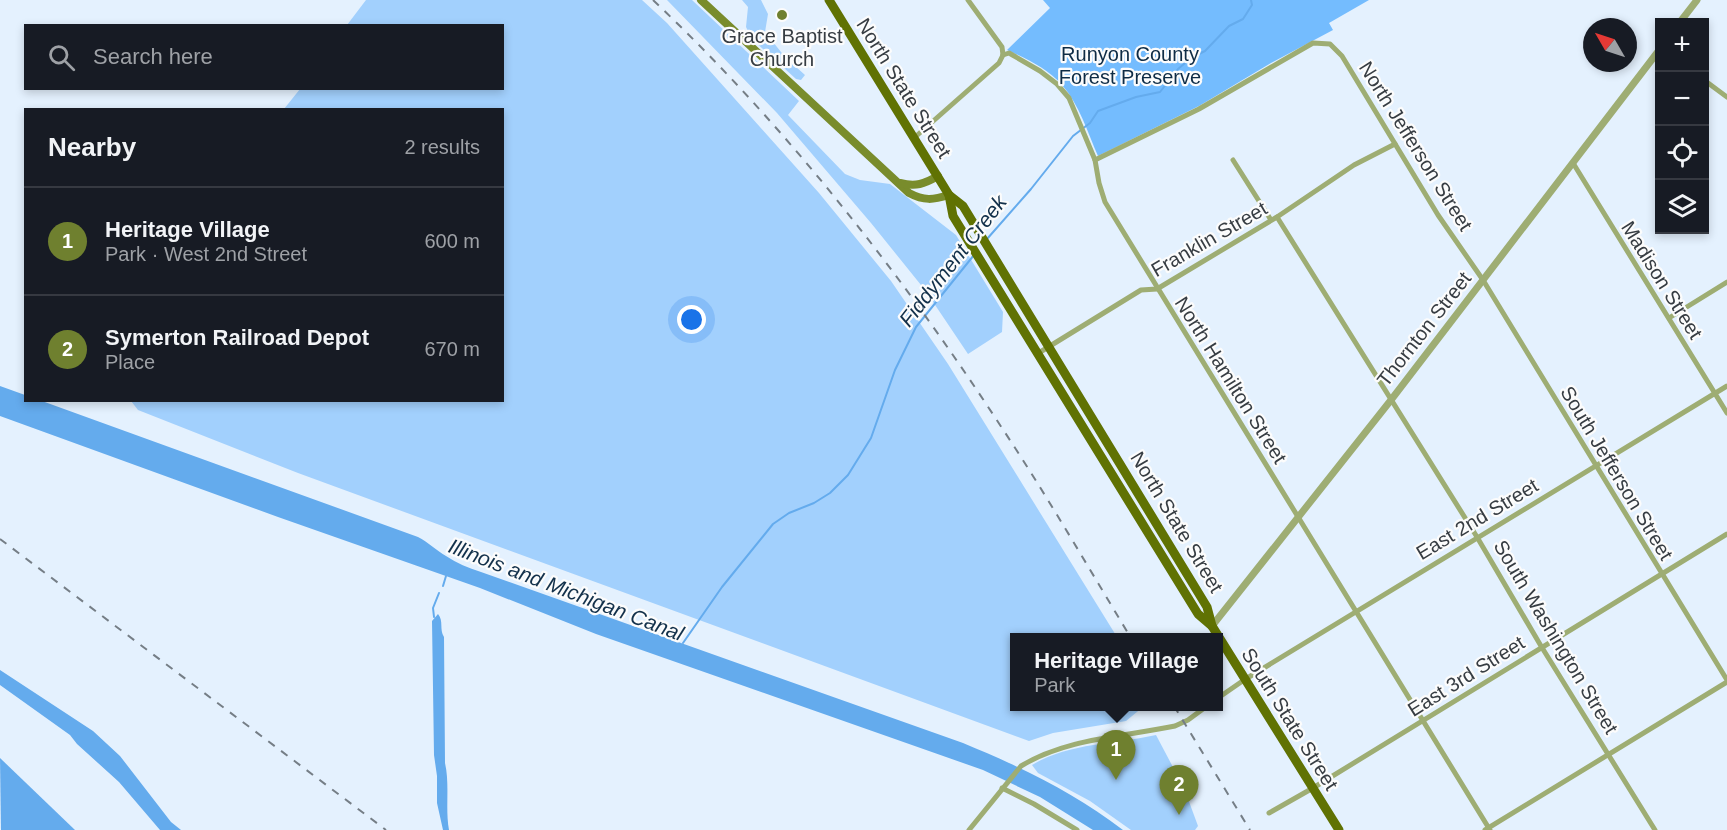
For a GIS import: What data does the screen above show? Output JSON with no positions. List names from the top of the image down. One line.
{"streets":{"main road":["North State Street","South State Street"],"street":["North Jefferson Street","Franklin Street","Madison Street","Thornton Street","North Hamilton Street","South Jefferson Street","East 2nd Street","South Washington Street","East 3rd Street"]},"crossings":[["North State Street","Franklin Street"],["North State Street","Thornton Street"],["North State Street","South State Street"],["North Jefferson Street","Franklin Street"],["North Jefferson Street","Thornton Street"],["North Jefferson Street","North Hamilton Street"],["North Jefferson Street","South Jefferson Street"],["Franklin Street","North Hamilton Street"],["Franklin Street","South Washington Street"],["Madison Street","Thornton Street"],["Madison Street","East 2nd Street"],["Thornton Street","North Hamilton Street"],["Thornton Street","South Jefferson Street"],["Thornton Street","South Washington Street"],["Thornton Street","South State Street"],["North Hamilton Street","East 2nd Street"],["North Hamilton Street","East 3rd Street"],["South Jefferson Street","East 2nd Street"],["South Jefferson Street","East 3rd Street"],["East 2nd Street","South Washington Street"],["East 2nd Street","South State Street"],["South Washington Street","East 3rd Street"],["East 3rd Street","South State Street"]],"water":["Fiddyment Creek","Illinois and Michigan Canal"],"parks":["Runyon County Forest Preserve"],"places":["Grace Baptist Church"],"north":"top left","page":{"map_buttons":["+","−"],"search":"Search here","heading":["Nearby","2 results"],"list":[{"mark":"1","name":"Heritage Village","note":"Park · West 2nd Street","value":"600 m"},{"mark":"2","name":"Symerton Railroad Depot","note":"Place","value":"670 m"}],"popup":["Heritage Village","Park"],"pins":["1","2"]}}
